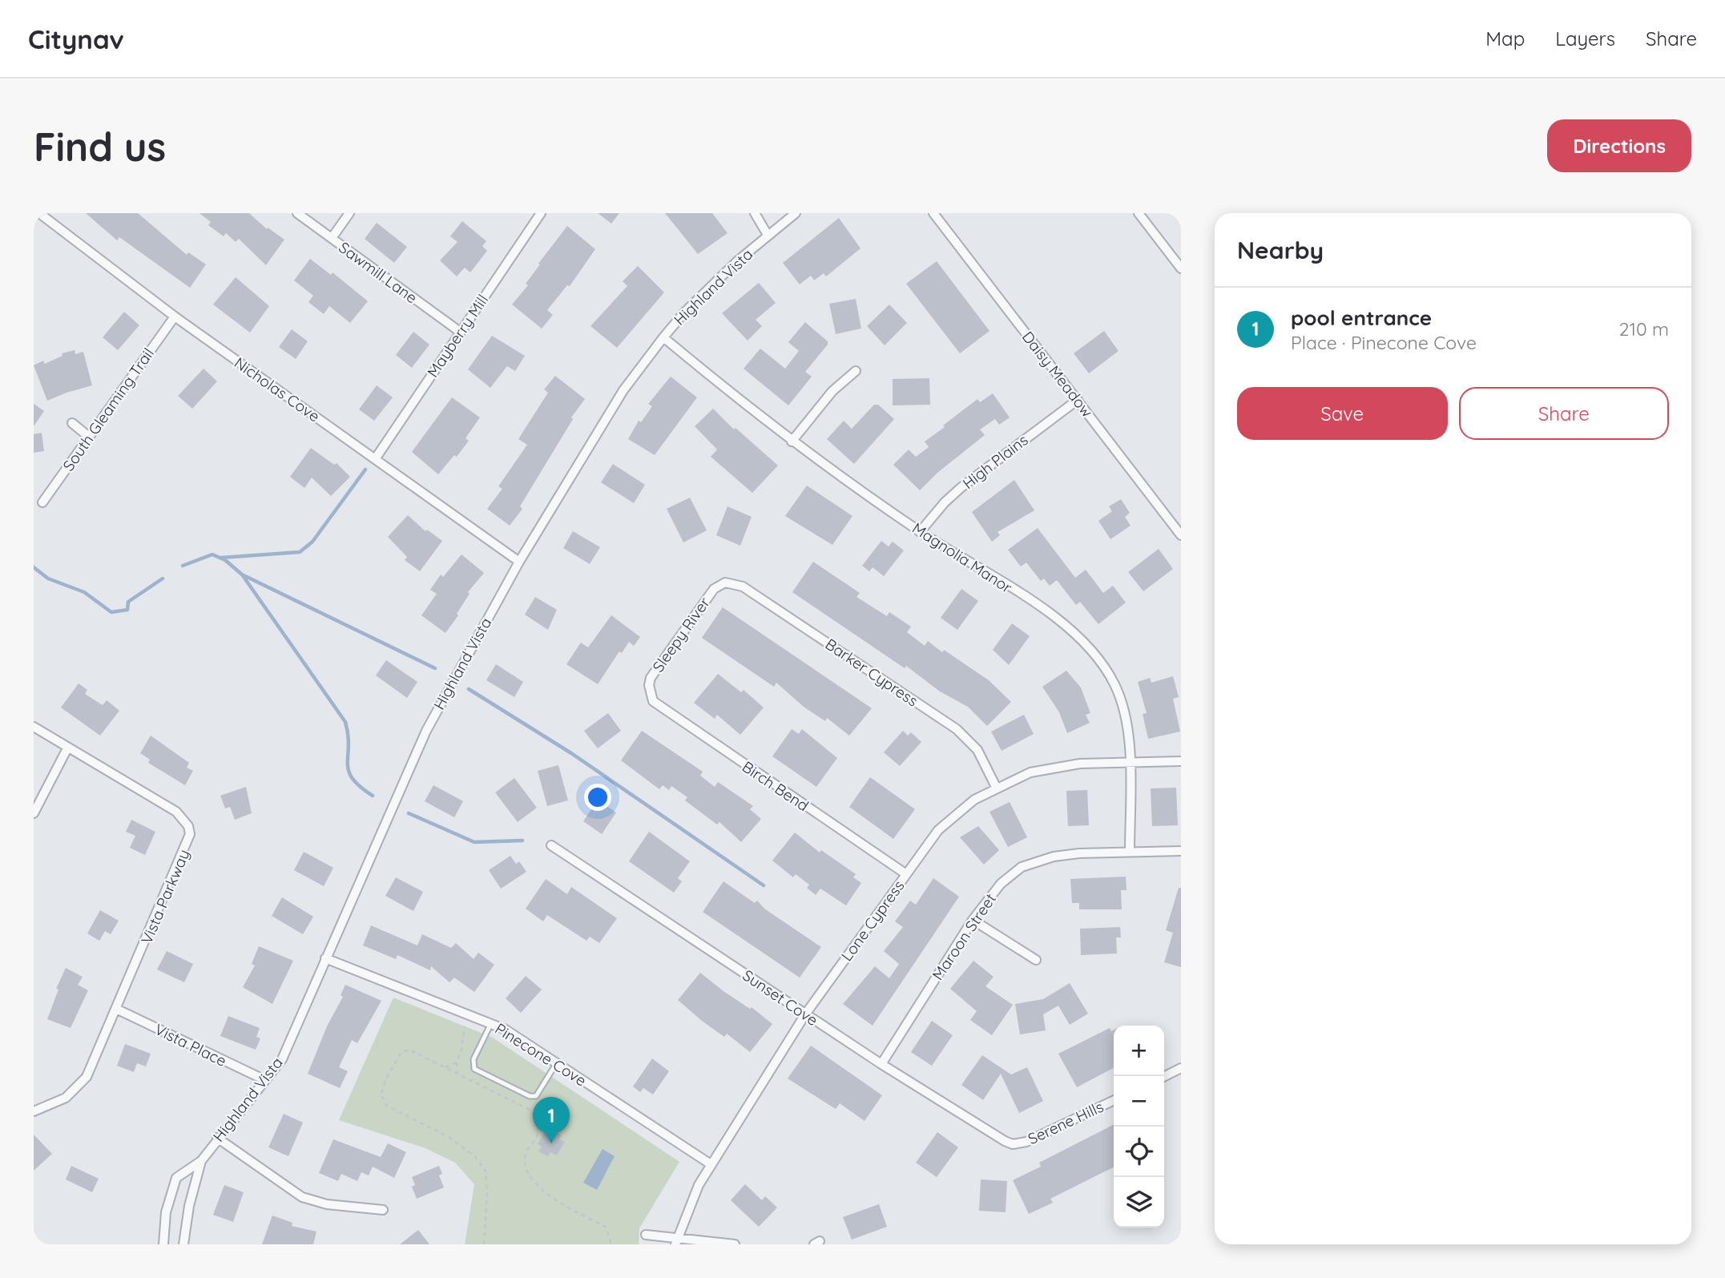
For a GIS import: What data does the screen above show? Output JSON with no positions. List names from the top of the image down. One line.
{"streets":{"street":["Sawmill Lane","Highland Vista","Mayberry Mill","Daisy Meadow","Nicholas Cove","South Gleaming Trail","High Plains","Magnolia Manor","Sleepy River","Barker Cypress","Birch Bend","Vista Parkway","Lone Cypress","Maroon Street","Sunset Cove","Vista Place","Pinecone Cove","Serene Hills"]},"crossings":[["Sawmill Lane","Mayberry Mill"],["Highland Vista","Nicholas Cove"],["Highland Vista","Magnolia Manor"],["Highland Vista","Vista Place"],["Highland Vista","Pinecone Cove"],["Mayberry Mill","Nicholas Cove"],["Daisy Meadow","High Plains"],["Nicholas Cove","South Gleaming Trail"],["High Plains","Magnolia Manor"],["Magnolia Manor","Lone Cypress"],["Magnolia Manor","Maroon Street"],["Sleepy River","Barker Cypress"],["Sleepy River","Birch Bend"],["Barker Cypress","Lone Cypress"],["Birch Bend","Lone Cypress"],["Vista Parkway","Vista Place"],["Lone Cypress","Sunset Cove"],["Lone Cypress","Pinecone Cove"],["Maroon Street","Sunset Cove"],["Sunset Cove","Serene Hills"]],"page":{"header":"Citynav","nav":["Map","Layers","Share"],"buttons":["Directions",["Save","Share"]],"title":"Find us","heading":"Nearby","list":[{"mark":"1","name":"pool entrance","note":"Place · Pinecone Cove","value":"210 m"}],"map_buttons":["+","−"],"pins":"1"}}
